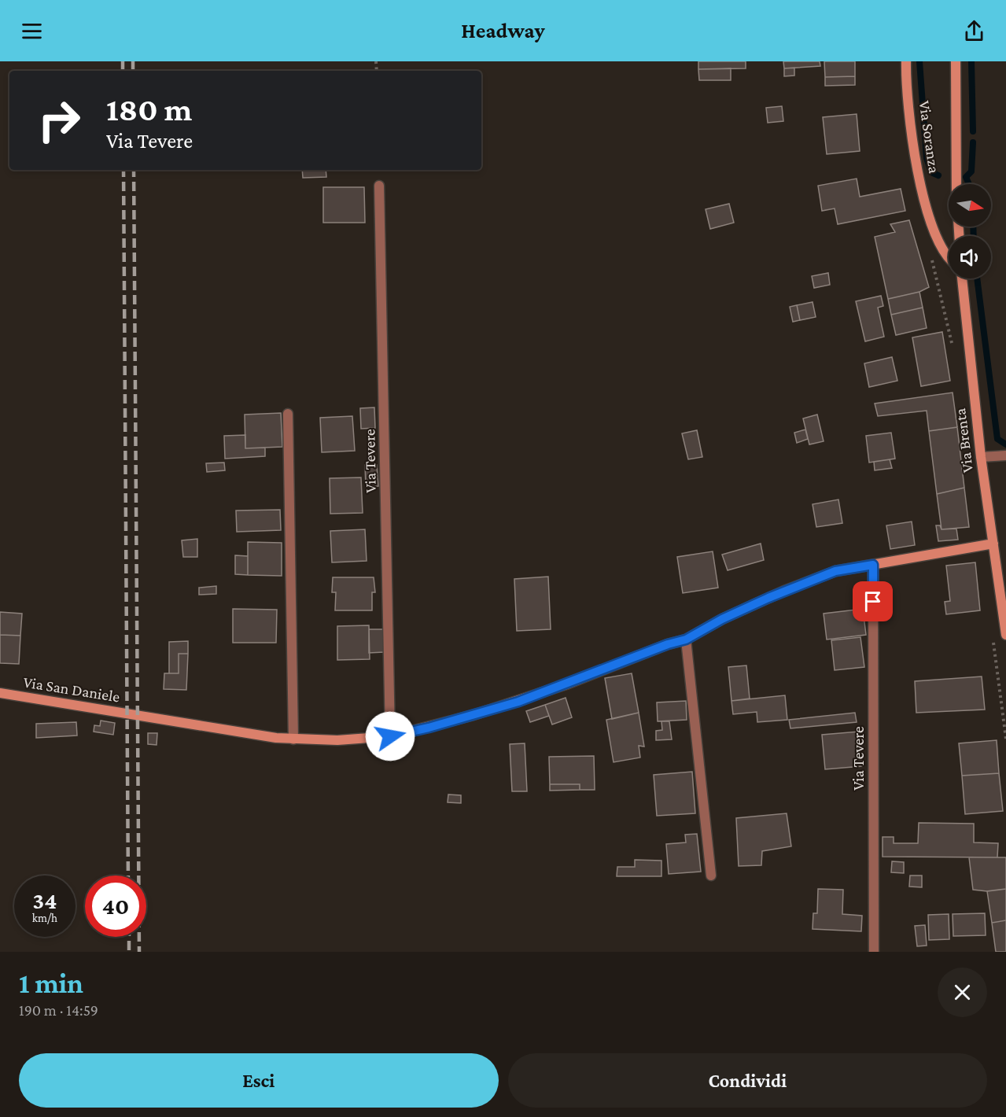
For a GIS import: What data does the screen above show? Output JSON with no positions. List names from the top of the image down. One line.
{"streets":{"street":["Via Soranza","Via Brenta","Via Tevere","Via San Daniele"]},"north":"right","page":{"header":"Headway","turn":["180 m","Via Tevere"],"speed":"34 km/h","limit":"40","heading":["1 min","190 m · 14:59"],"buttons":["Esci","Condividi"]}}
